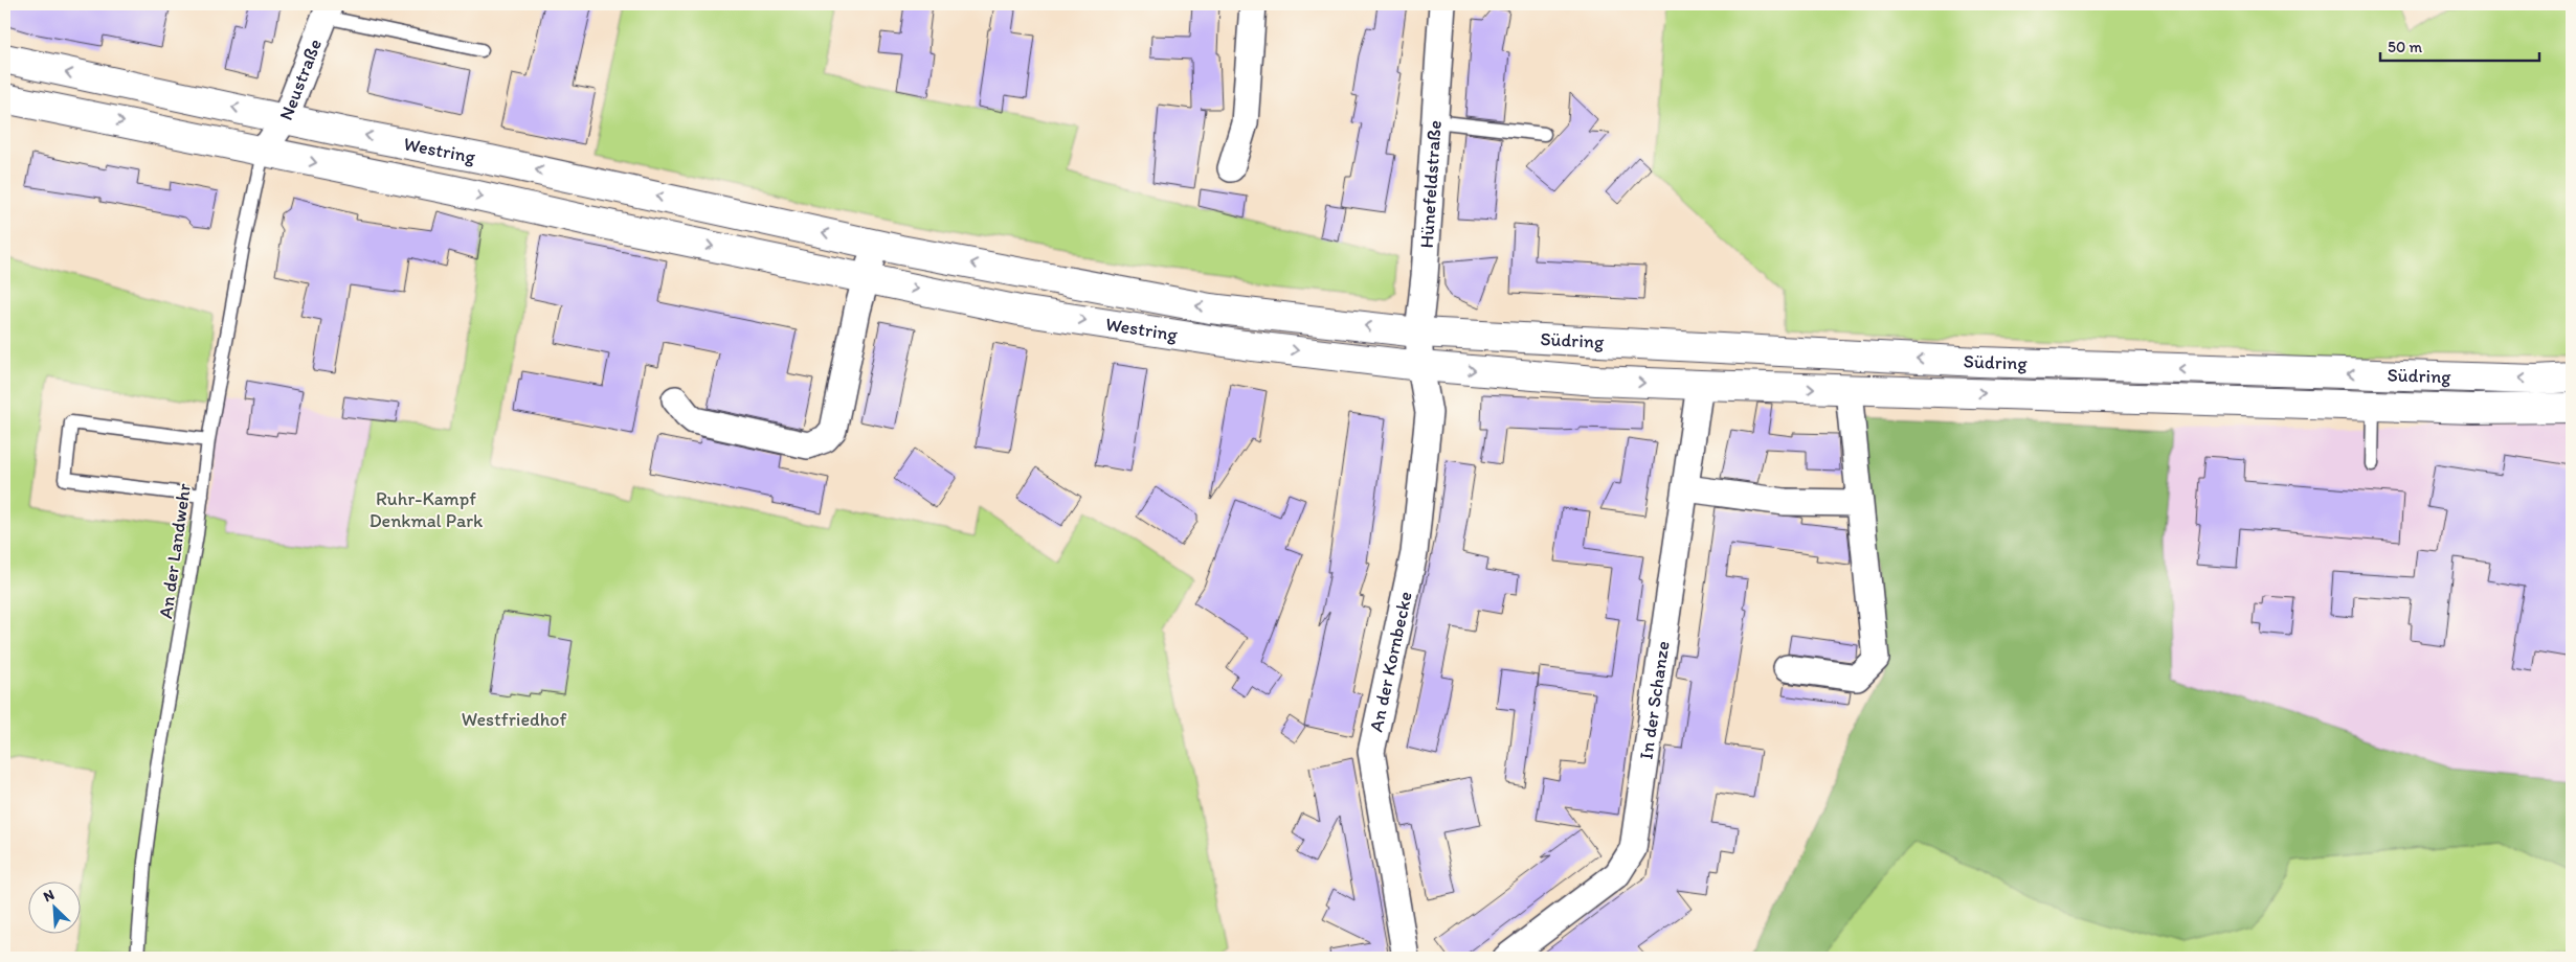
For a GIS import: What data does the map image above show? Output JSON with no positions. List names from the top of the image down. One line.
{"streets":{"main road":["Westring","Südring"],"street":["Neustraße","Hünefeldstraße","An der Kornbecke","In der Schanze"],"lane":["An der Landwehr"]},"crossings":[["Neustraße","Westring"],["Neustraße","An der Landwehr"],["Westring","Hünefeldstraße"],["Westring","Südring"],["Westring","An der Landwehr"],["Westring","An der Kornbecke"],["Hünefeldstraße","Südring"],["Hünefeldstraße","An der Kornbecke"],["Südring","An der Kornbecke"],["Südring","In der Schanze"]],"parks":["Ruhr-Kampf Denkmal Park","Westfriedhof"],"scale_bar":"50 m","north":"top left"}
